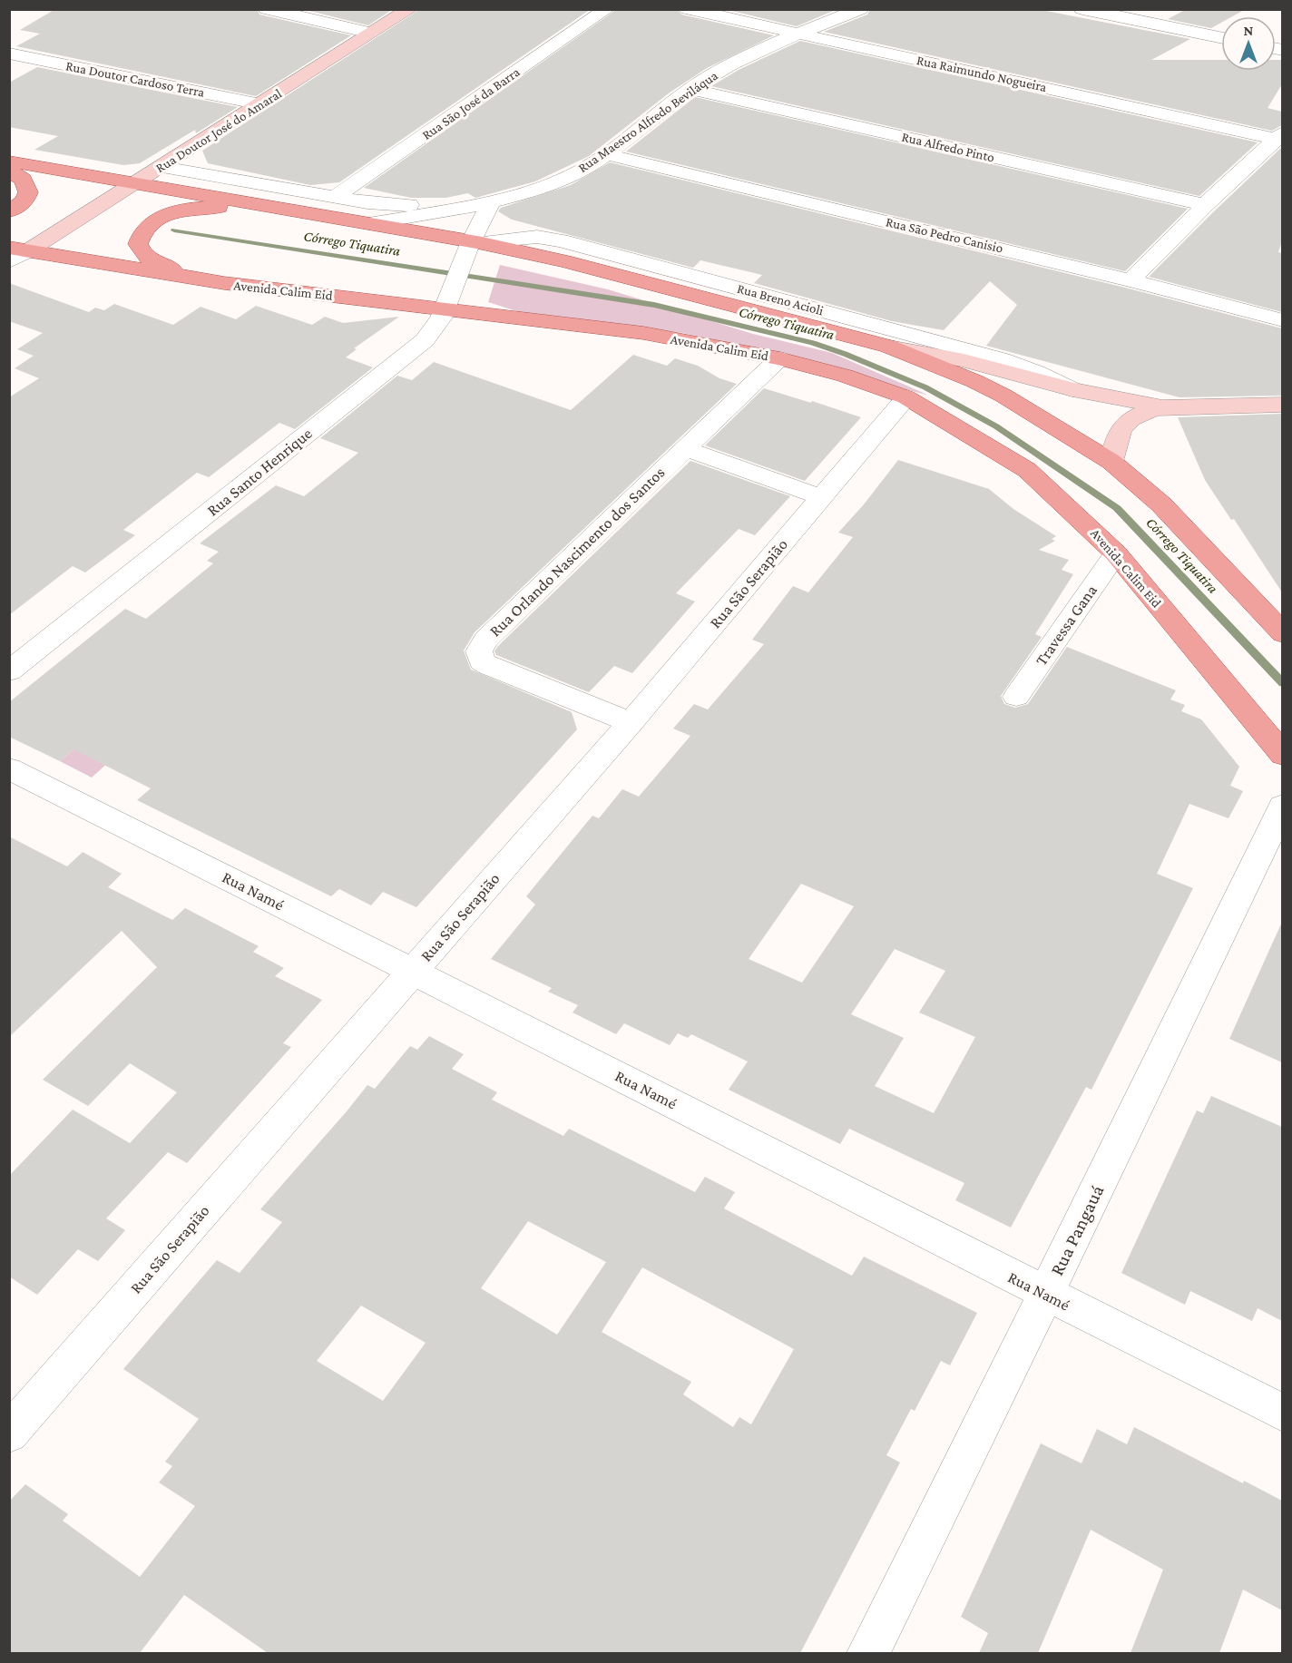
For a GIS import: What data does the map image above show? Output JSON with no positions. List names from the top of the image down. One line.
{"streets":{"main road":["Avenida Calim Eid"],"street":["Rua Raimundo Nogueira","Rua Doutor Cardoso Terra","Rua São José da Barra","Rua Maestro Alfredo Beviláqua","Rua Doutor José do Amaral","Rua Alfredo Pinto","Rua São Pedro Canisio","Rua Breno Acioli","Rua Santo Henrique","Rua Orlando Nascimento dos Santos","Rua São Serapião","Travessa Gana","Rua Namé","Rua Pangauá"]},"crossings":[["Rua Raimundo Nogueira","Rua Maestro Alfredo Beviláqua"],["Rua Doutor Cardoso Terra","Rua Doutor José do Amaral"],["Rua Maestro Alfredo Beviláqua","Rua Alfredo Pinto"],["Rua Maestro Alfredo Beviláqua","Rua São Pedro Canisio"],["Rua Doutor José do Amaral","Avenida Calim Eid"],["Avenida Calim Eid","Rua Santo Henrique"],["Avenida Calim Eid","Rua Orlando Nascimento dos Santos"],["Avenida Calim Eid","Rua São Serapião"],["Avenida Calim Eid","Travessa Gana"],["Rua Breno Acioli","Rua Santo Henrique"],["Rua Orlando Nascimento dos Santos","Rua São Serapião"],["Rua São Serapião","Rua Namé"],["Rua Namé","Rua Pangauá"]],"water":["Córrego Tiquatira"],"north":"top"}
